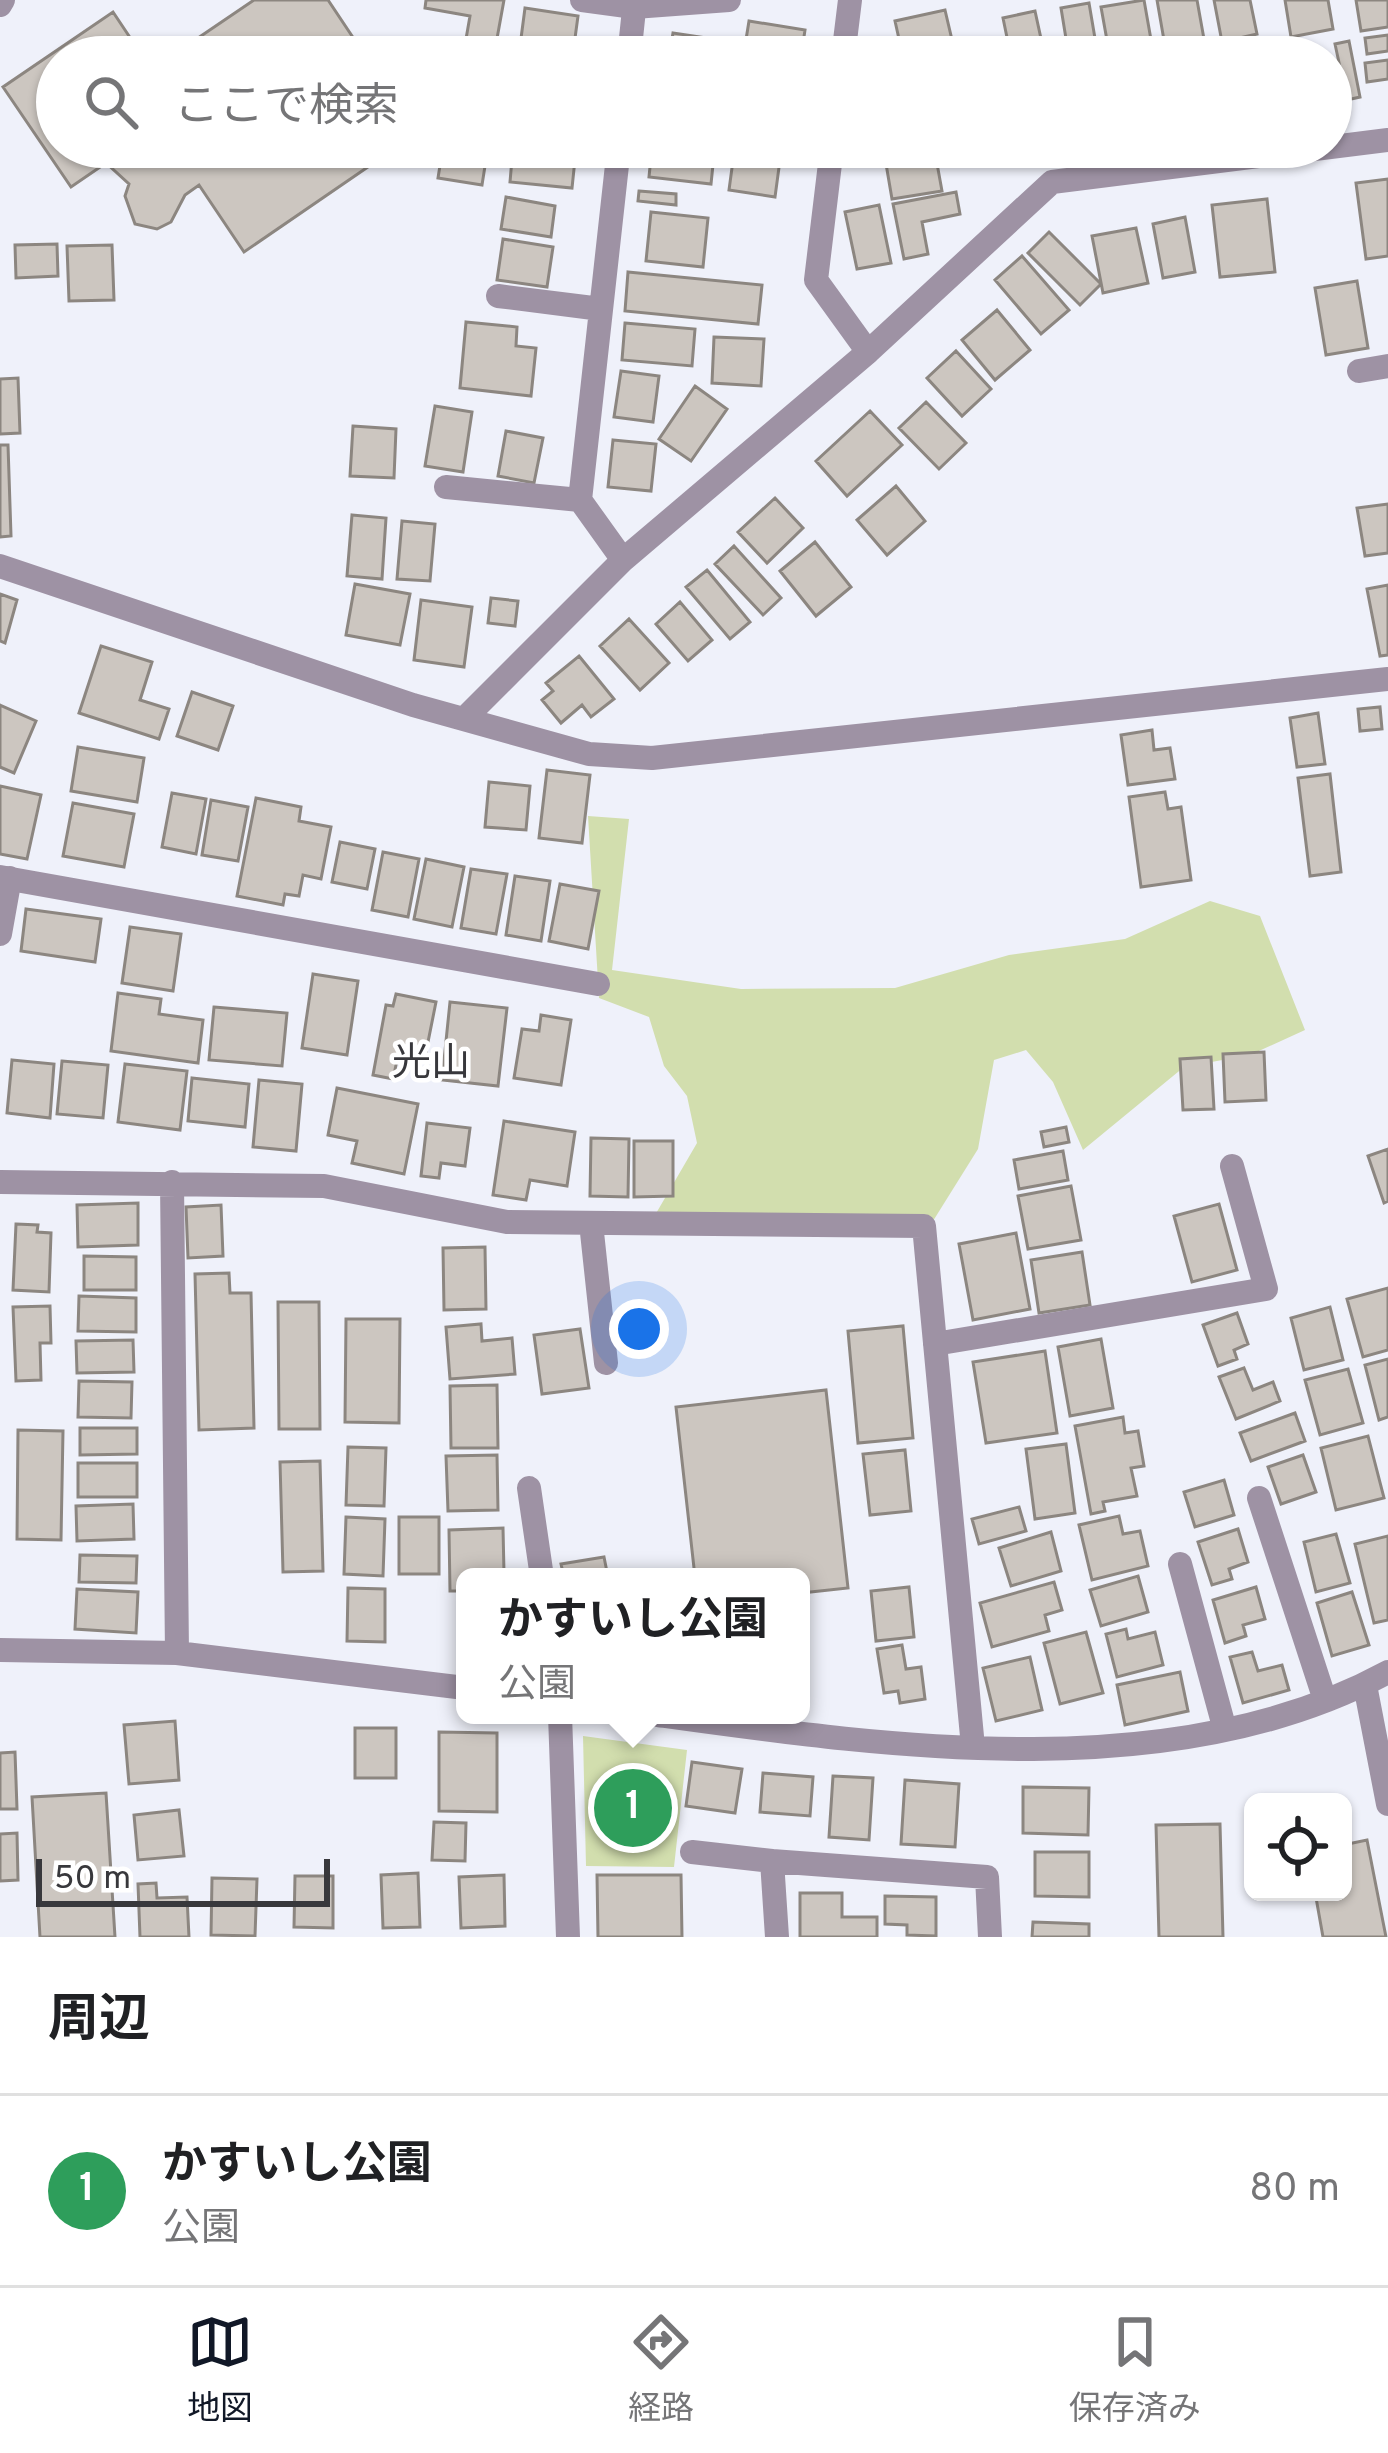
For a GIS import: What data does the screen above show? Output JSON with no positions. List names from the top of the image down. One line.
{"districts":["光山"],"scale_bar":"50 m","page":{"search":"ここで検索","popup":["かすいし公園","公園"],"pins":"1","scale":"50 m","heading":"周辺","list":[{"mark":"1","name":"かすいし公園","note":"公園","value":"80 m"}],"nav":["地図","経路","保存済み"]}}
